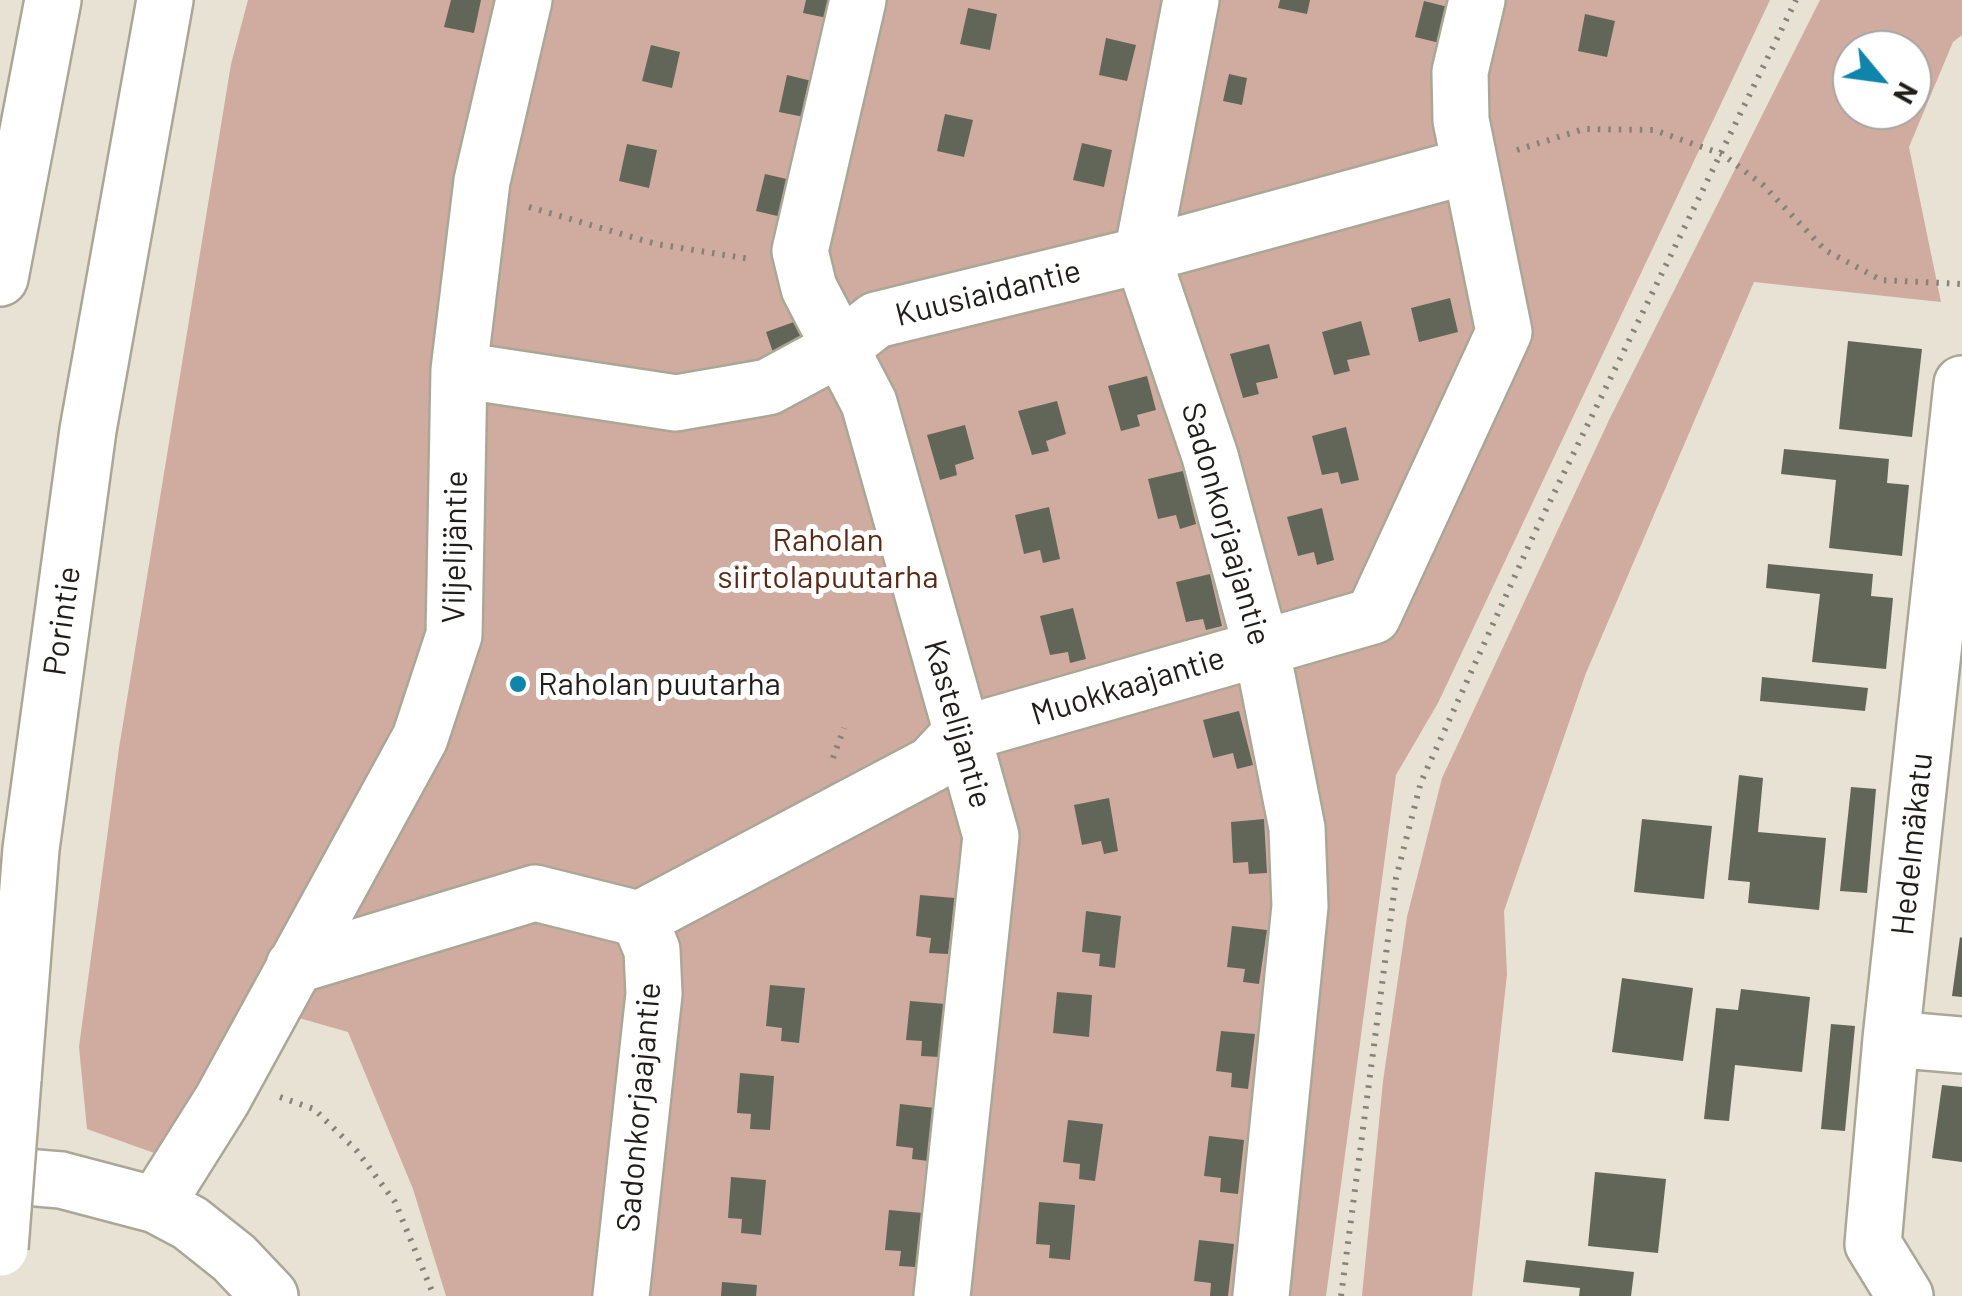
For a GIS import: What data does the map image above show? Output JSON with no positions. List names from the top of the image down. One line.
{"streets":{"main road":["Kuusiaidantie","Sadonkorjaajantie","Viljelijäntie","Porintie","Muokkaajantie","Kastelijantie","Hedelmäkatu"]},"crossings":[["Kuusiaidantie","Sadonkorjaajantie"],["Kuusiaidantie","Viljelijäntie"],["Kuusiaidantie","Muokkaajantie"],["Kuusiaidantie","Kastelijantie"],["Sadonkorjaajantie","Muokkaajantie"],["Muokkaajantie","Kastelijantie"]],"parks":["Raholan siirtolapuutarha"],"places":["Raholan puutarha"],"north":"bottom right"}
